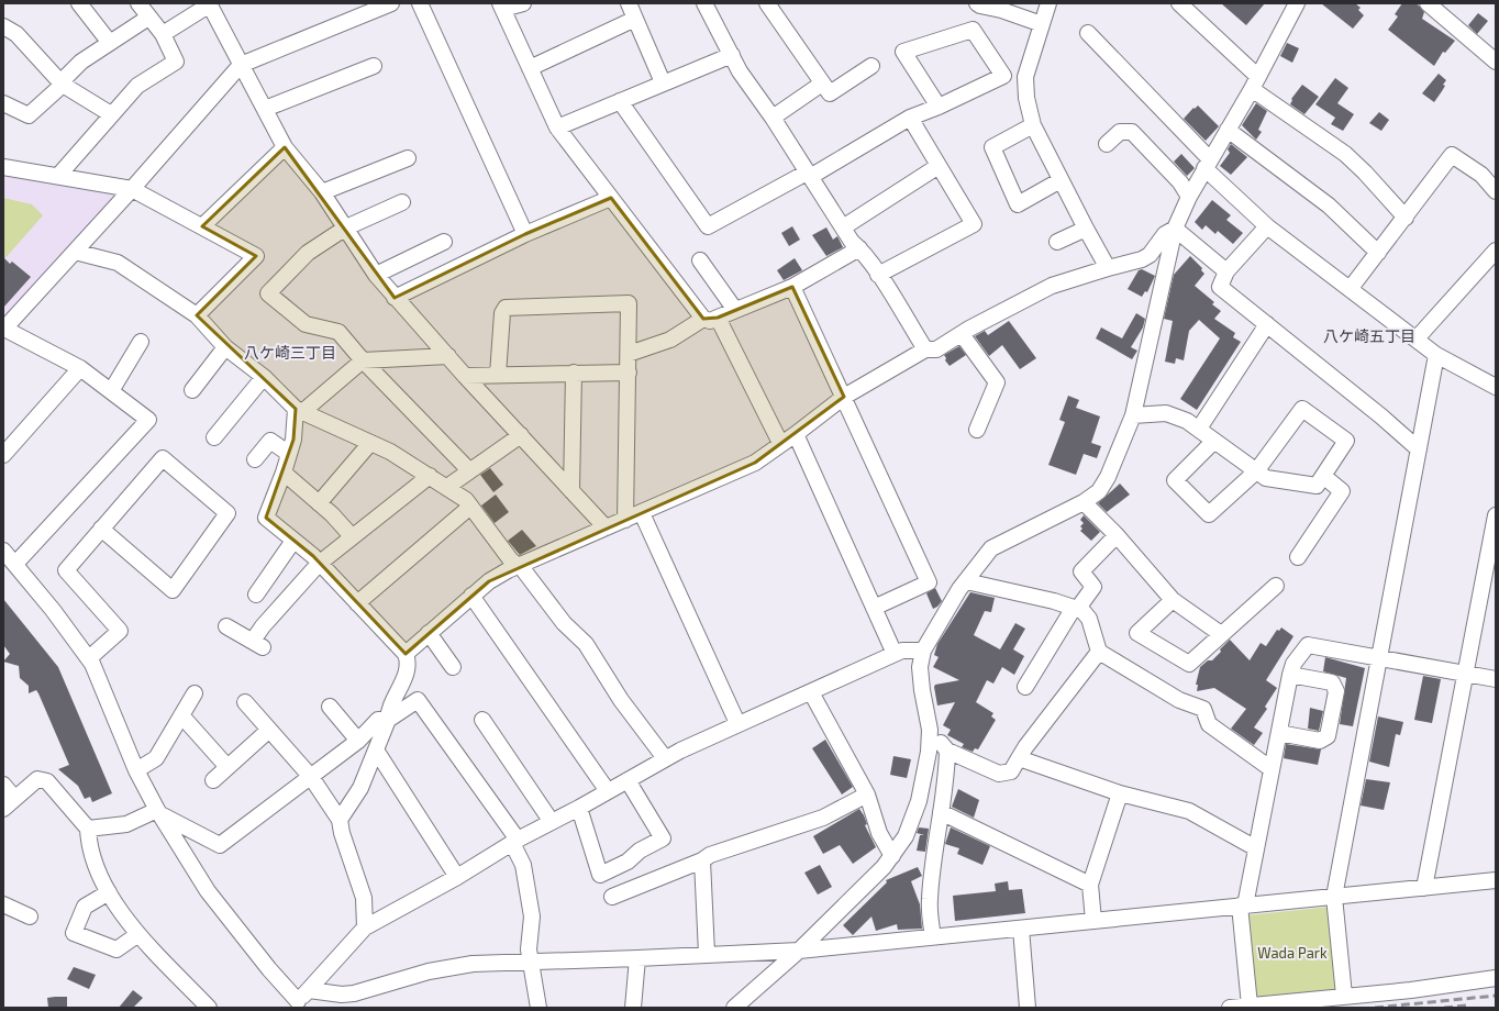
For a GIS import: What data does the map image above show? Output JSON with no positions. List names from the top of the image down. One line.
{"districts":["八ケ崎五丁目","八ケ崎三丁目"],"parks":["Wada Park"]}
